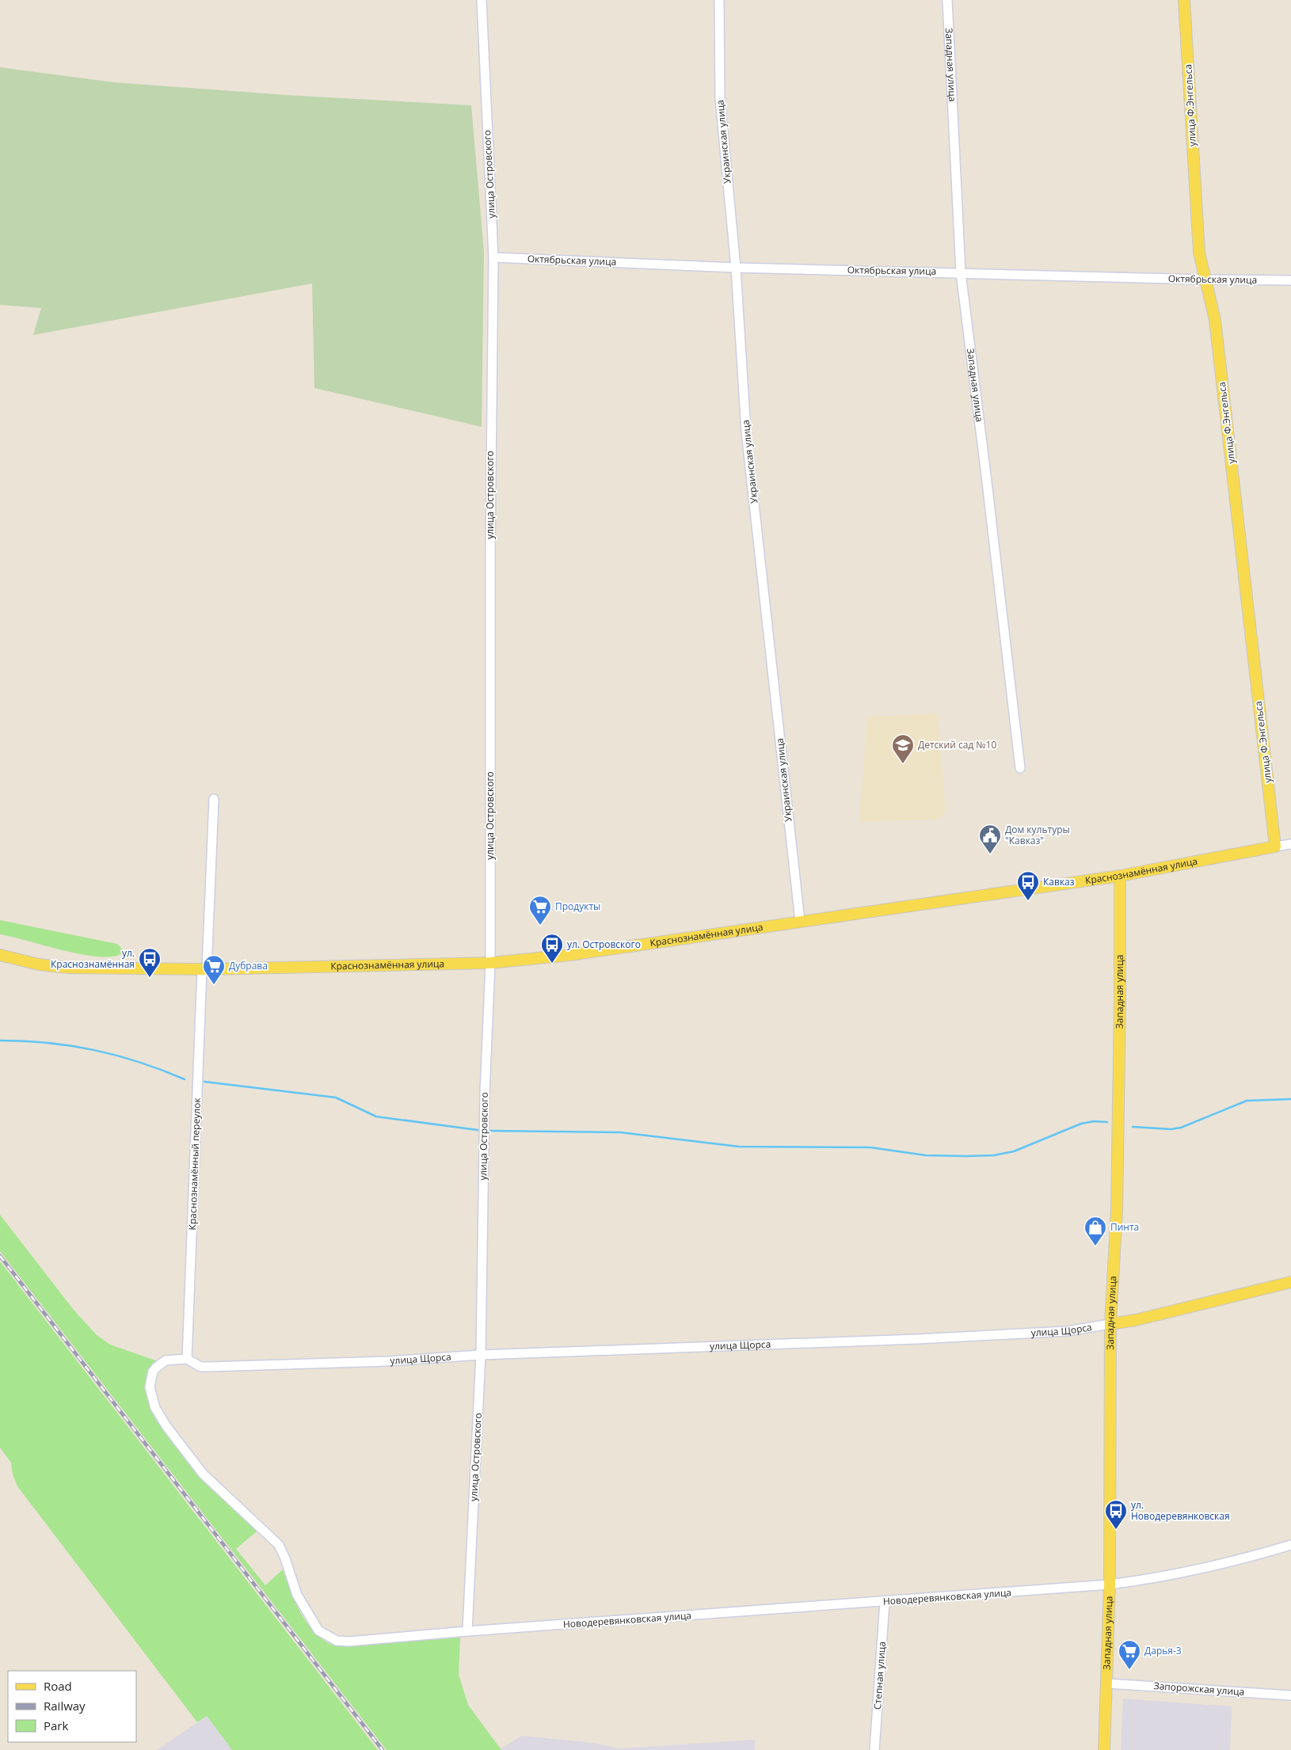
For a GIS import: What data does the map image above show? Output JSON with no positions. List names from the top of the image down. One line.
{"streets":{"main road":["Западная улица","улица Ф.Энгельса","Краснознамённая улица","улица Щорса"],"street":["Украинская улица","улица Островского","Октябрьская улица","Краснознамённый переулок","Новодеревянковская улица","Степная улица","Запорожская улица"]},"crossings":[["Западная улица","Октябрьская улица"],["Западная улица","Краснознамённая улица"],["Западная улица","улица Щорса"],["Западная улица","Новодеревянковская улица"],["Западная улица","Запорожская улица"],["улица Ф.Энгельса","Октябрьская улица"],["улица Ф.Энгельса","Краснознамённая улица"],["Украинская улица","Октябрьская улица"],["Украинская улица","Краснознамённая улица"],["улица Островского","Октябрьская улица"],["улица Островского","Краснознамённая улица"],["улица Островского","улица Щорса"],["улица Островского","Новодеревянковская улица"],["Краснознамённая улица","Краснознамённый переулок"],["Краснознамённый переулок","улица Щорса"],["Краснознамённый переулок","Новодеревянковская улица"],["улица Щорса","Новодеревянковская улица"],["Новодеревянковская улица","Степная улица"]],"places":{"school or university":["Детский сад №10"],"public building":["Дом культуры \"Кавказ\""],"bus stop":["Кавказ","ул. Островского","ул. Краснознамённая","ул. Новодеревянковская"],"supermarket":["Продукты","Дубрава","Дарья-3"],"shop":["Пинта"]},"legend":["Road","Railway","Park"]}
